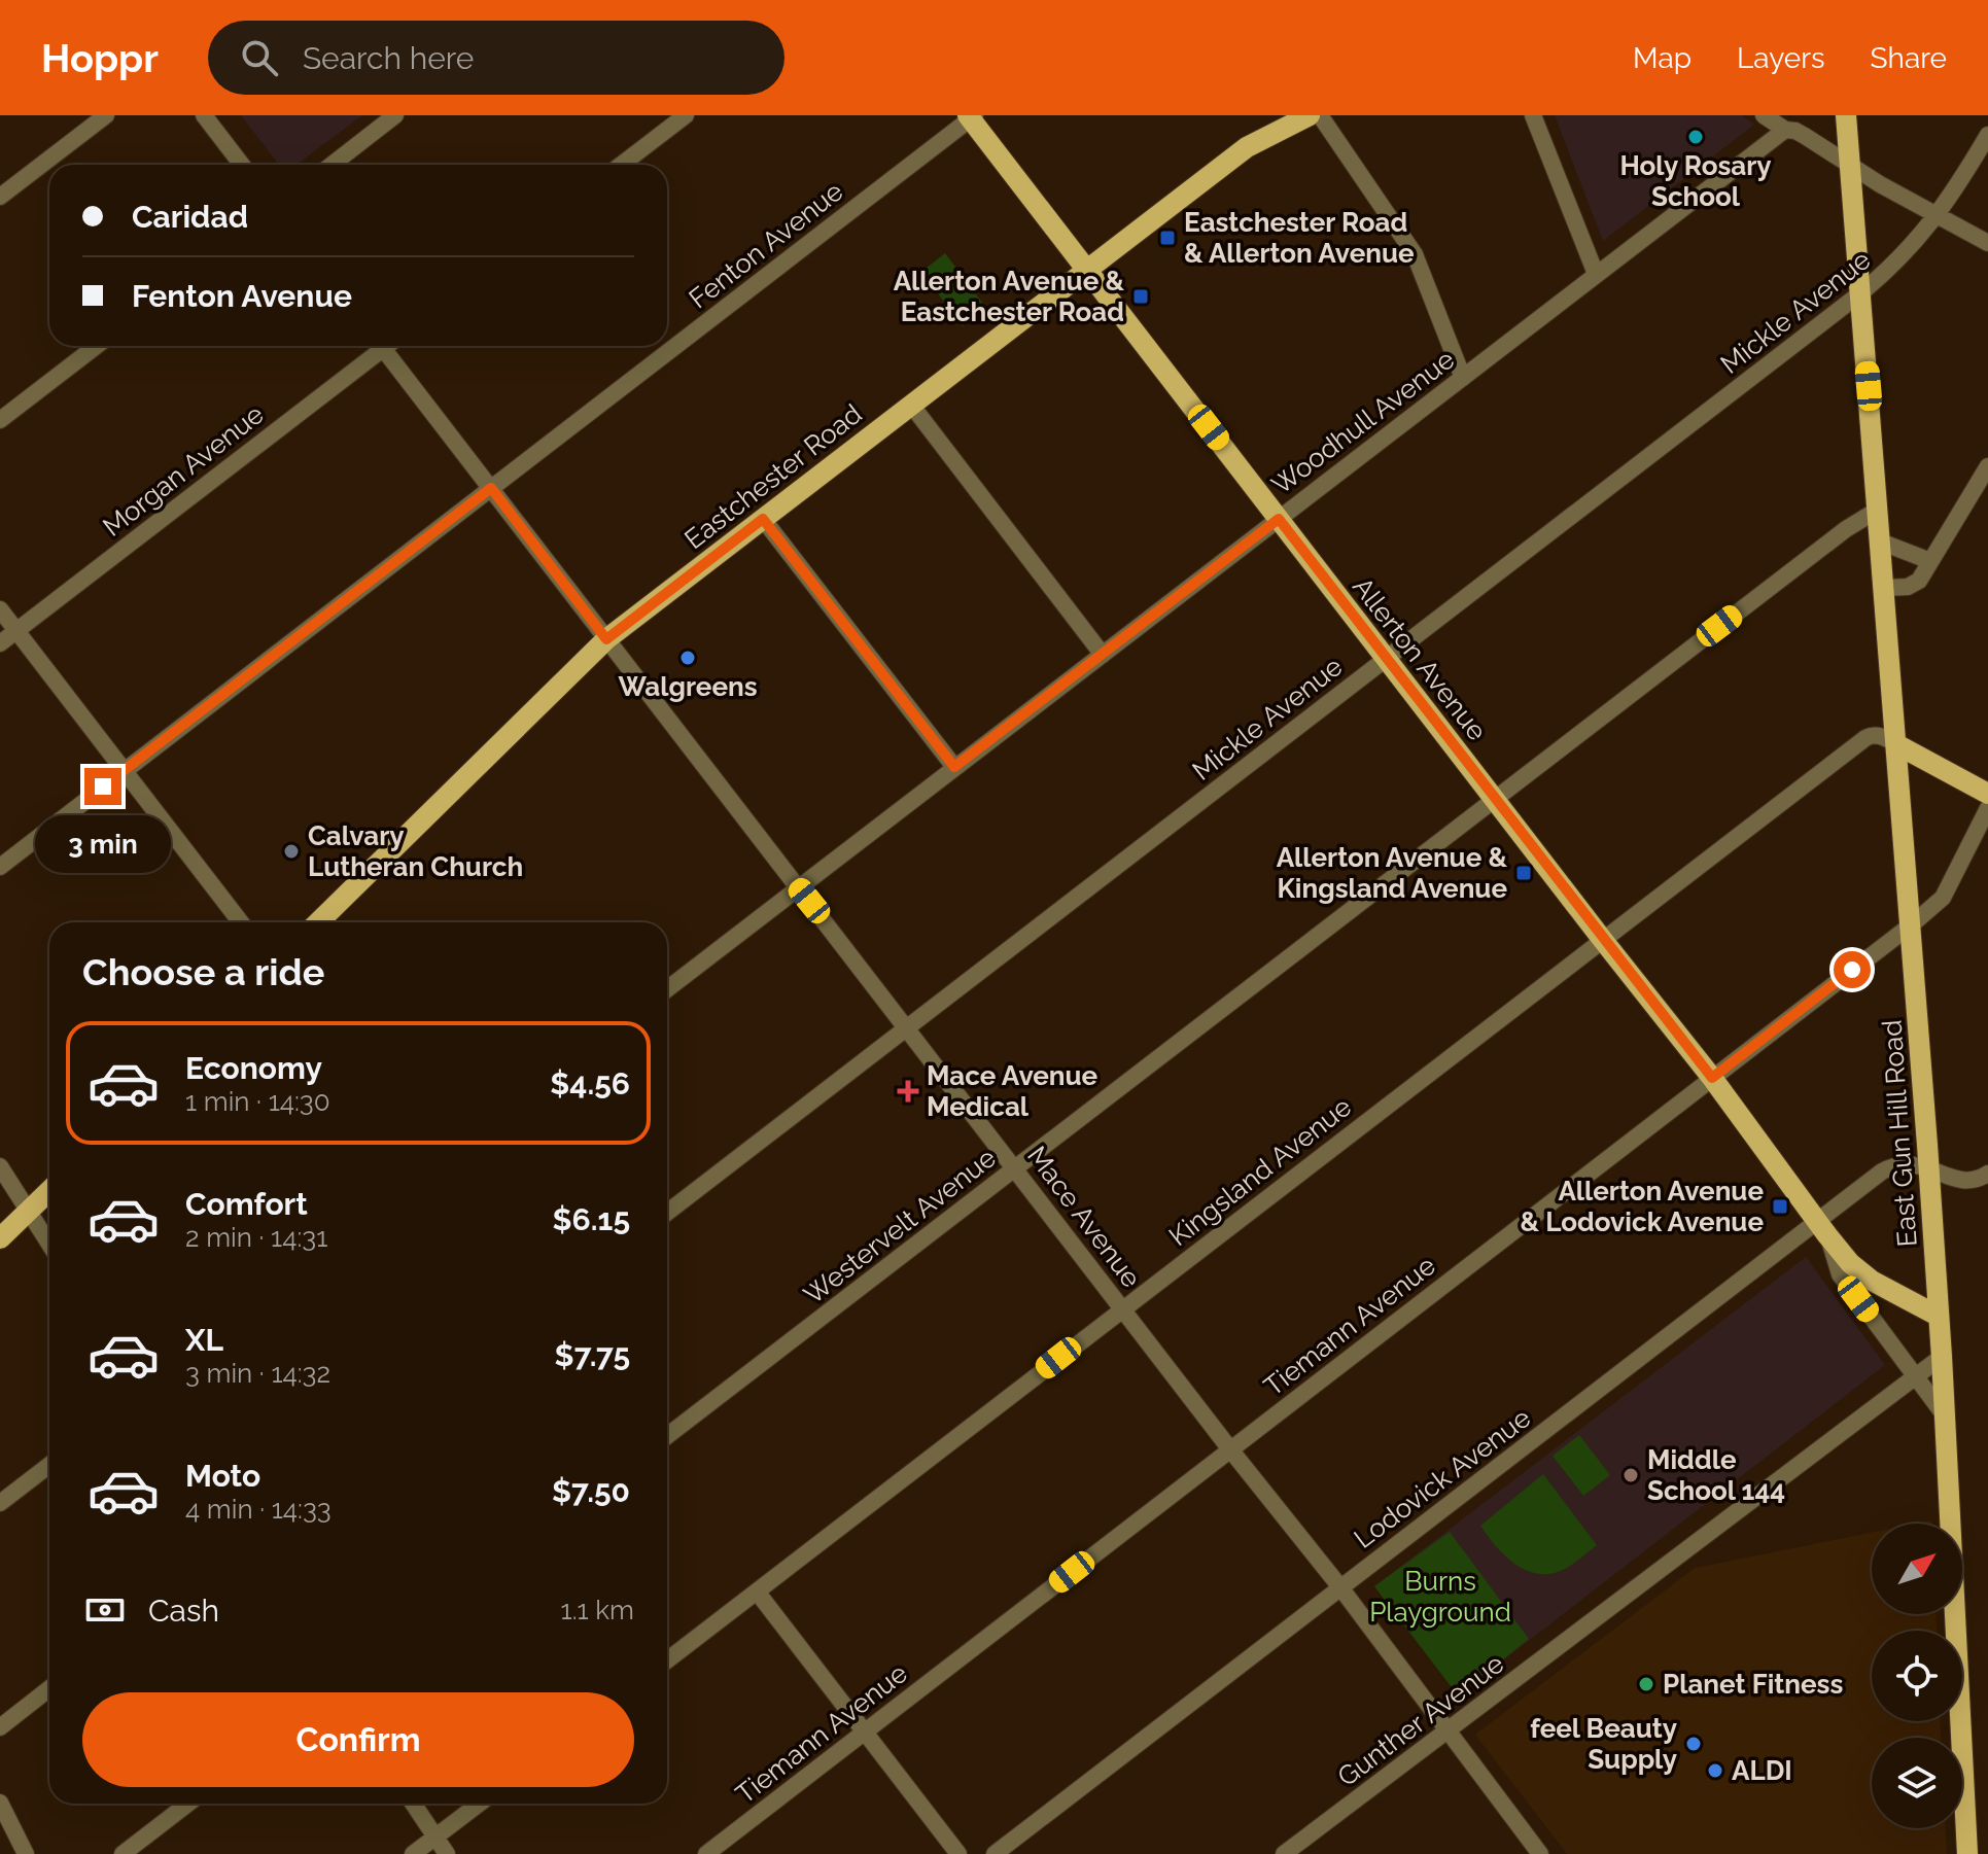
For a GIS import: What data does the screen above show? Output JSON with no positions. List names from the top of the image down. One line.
{"streets":{"main road":["Eastchester Road","Allerton Avenue","East Gun Hill Road"],"street":["Fenton Avenue","Mickle Avenue","Woodhull Avenue","Morgan Avenue","Kingsland Avenue","Mace Avenue","Westervelt Avenue","Tiemann Avenue","Lodovick Avenue","Gunther Avenue"]},"crossings":[["Fenton Avenue","Allerton Avenue"],["Fenton Avenue","Mace Avenue"],["Mickle Avenue","Allerton Avenue"],["Mickle Avenue","East Gun Hill Road"],["Mickle Avenue","Mace Avenue"],["Woodhull Avenue","Allerton Avenue"],["Woodhull Avenue","Mace Avenue"],["Eastchester Road","Allerton Avenue"],["Eastchester Road","Mace Avenue"],["Allerton Avenue","East Gun Hill Road"],["Allerton Avenue","Kingsland Avenue"],["Allerton Avenue","Westervelt Avenue"],["Allerton Avenue","Tiemann Avenue"],["Allerton Avenue","Lodovick Avenue"],["Allerton Avenue","Gunther Avenue"],["East Gun Hill Road","Kingsland Avenue"],["East Gun Hill Road","Westervelt Avenue"],["East Gun Hill Road","Tiemann Avenue"],["East Gun Hill Road","Lodovick Avenue"],["East Gun Hill Road","Gunther Avenue"],["Kingsland Avenue","Mace Avenue"],["Mace Avenue","Westervelt Avenue"],["Mace Avenue","Tiemann Avenue"],["Mace Avenue","Lodovick Avenue"],["Mace Avenue","Gunther Avenue"]],"parks":["Burns Playground"],"places":{"other":["Holy Rosary School","Walgreens","Calvary Lutheran Church","Middle School 144","Planet Fitness","feel Beauty Supply","ALDI"],"transit":["Eastchester Road & Allerton Avenue","Allerton Avenue & Eastchester Road","Allerton Avenue & Kingsland Avenue","Allerton Avenue & Lodovick Avenue"],"health":["Mace Avenue Medical"]},"north":"top right","page":{"header":"Hoppr","search":"Search here","nav":["Map","Layers","Share"],"banner":["Caridad","Fenton Avenue"],"bubble":"3 min","heading":"Choose a ride","list":[{"name":"Economy","note":"1 min · 14:30","value":"$4.56"},{"name":"Comfort","note":"2 min · 14:31","value":"$6.15"},{"name":"XL","note":"3 min · 14:32","value":"$7.75"},{"name":"Moto","note":"4 min · 14:33","value":"$7.50"}],"pay":["Cash","1.1 km"],"buttons":"Confirm"}}
